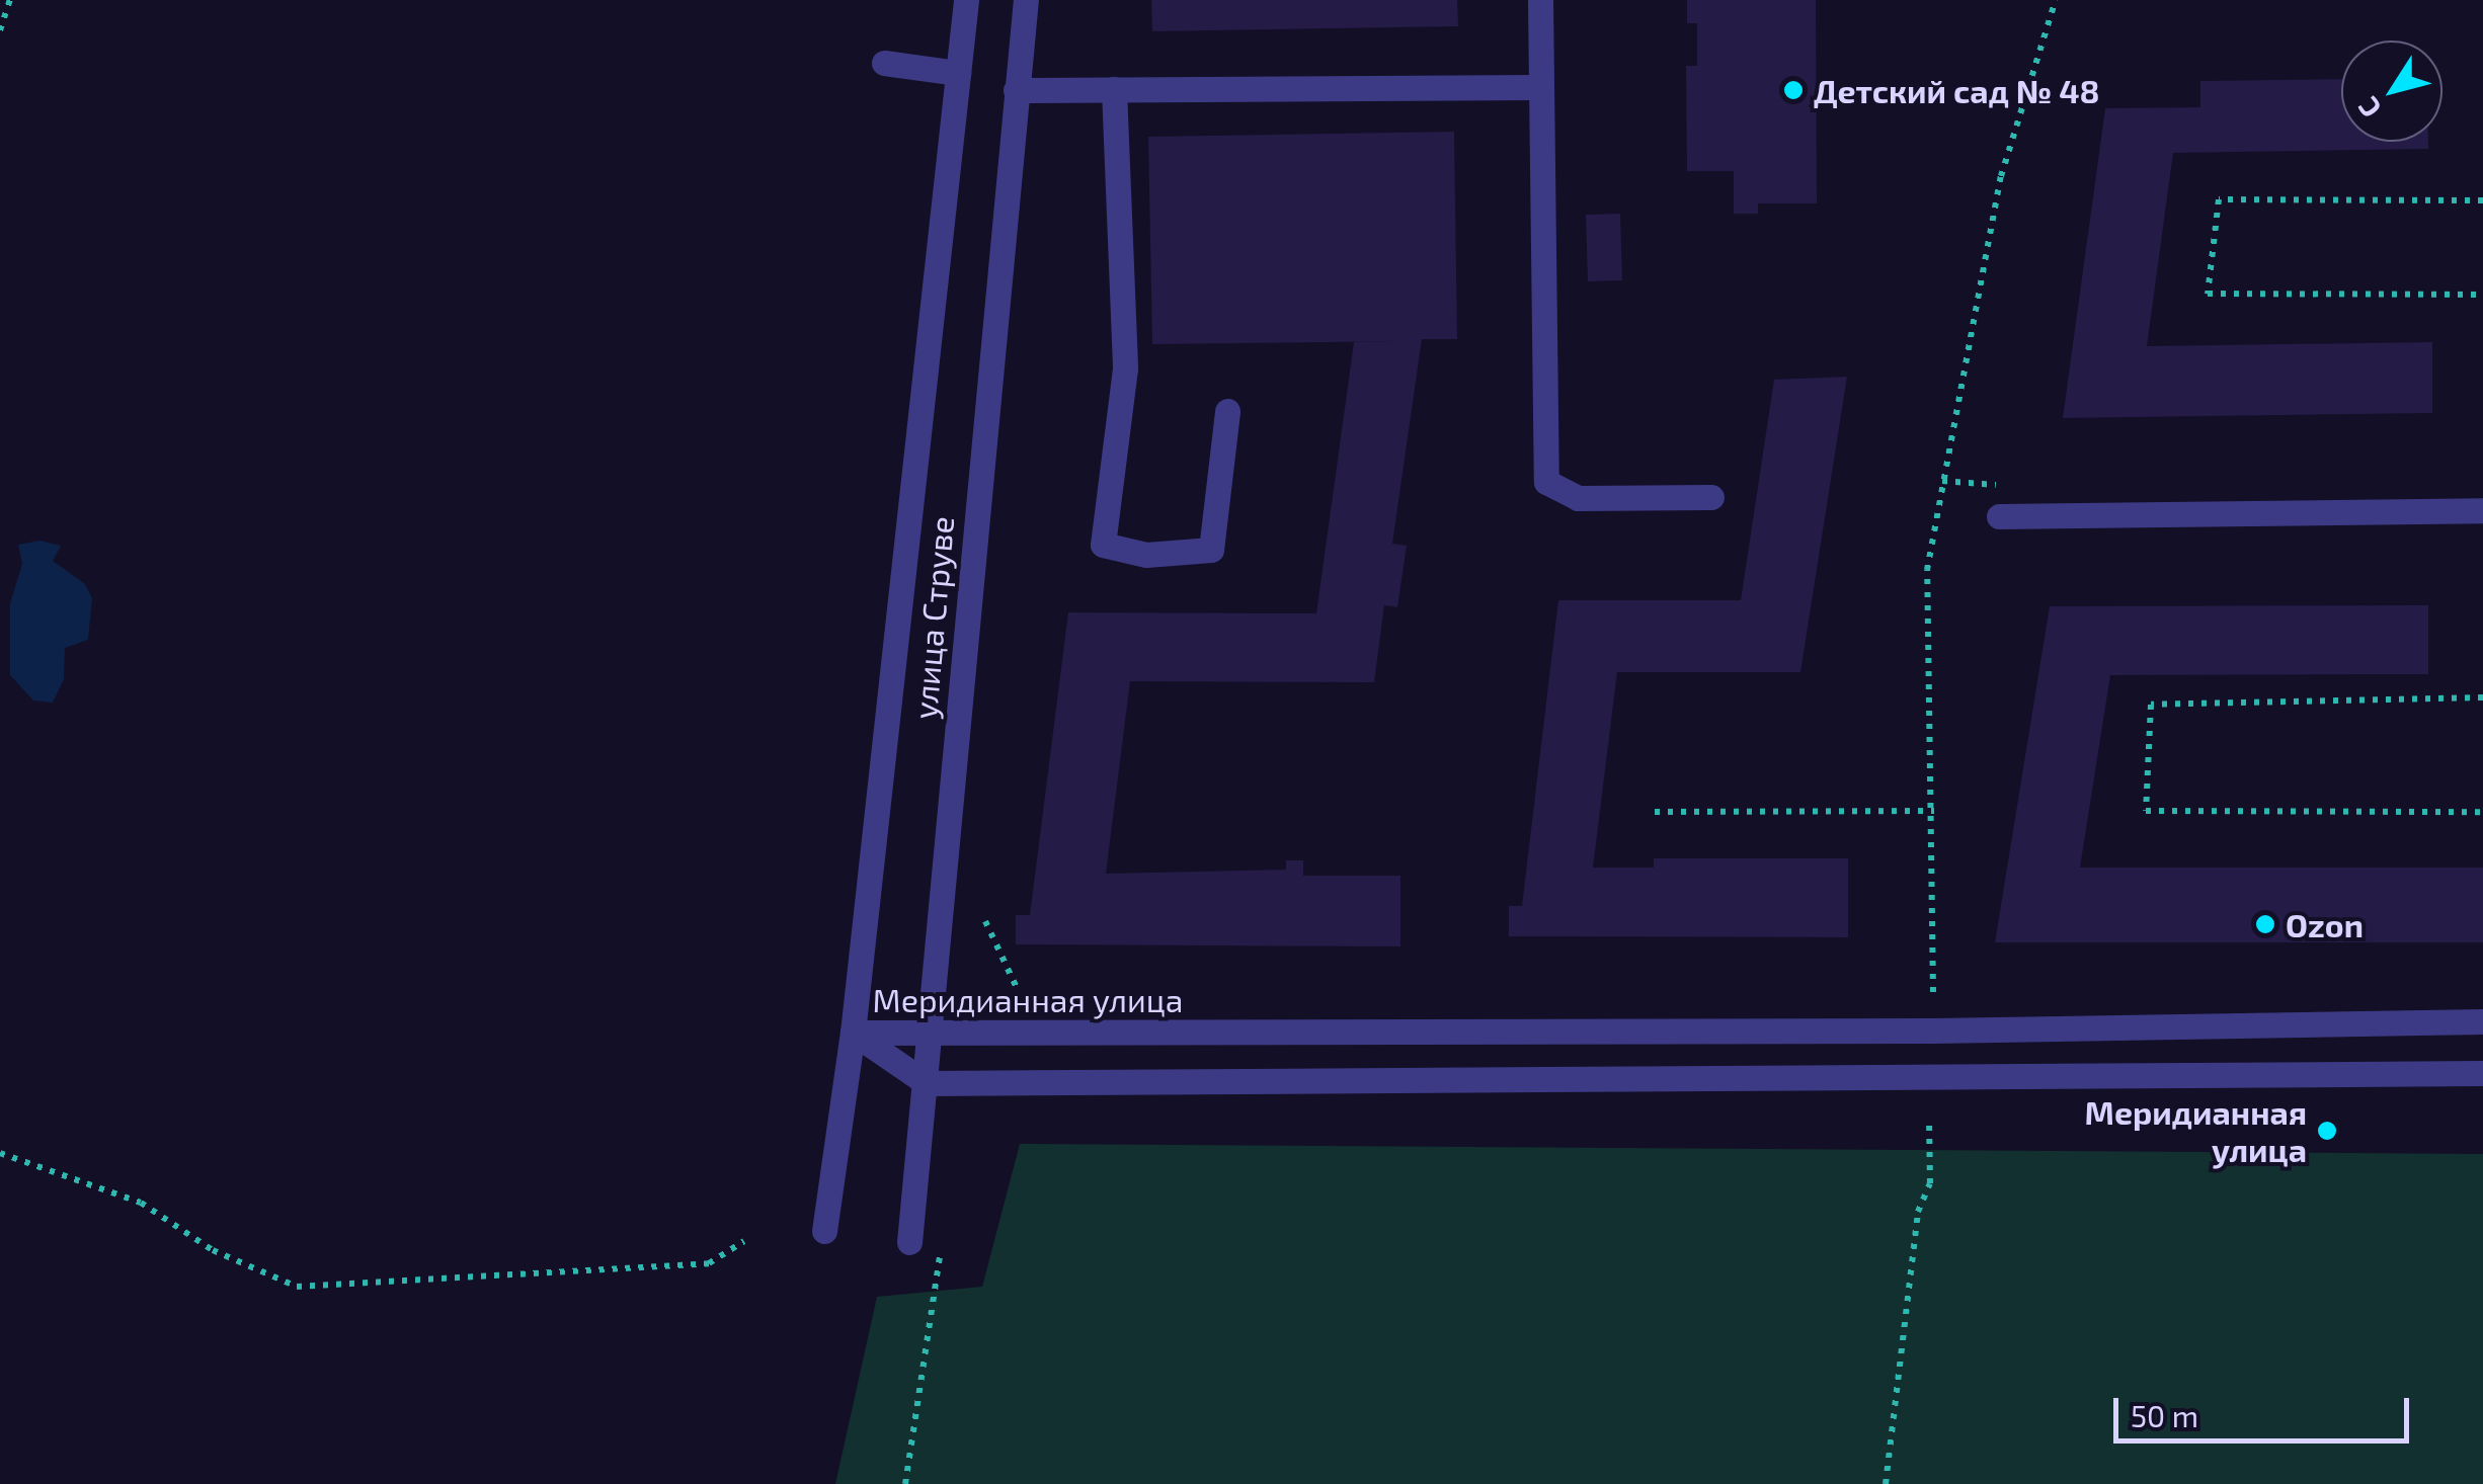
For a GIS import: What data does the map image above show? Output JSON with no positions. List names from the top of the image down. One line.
{"streets":{"street":["улица Струве","Меридианная улица"]},"crossings":[["улица Струве","Меридианная улица"]],"places":["Детский сад № 48","Ozon","Меридианная улица"],"scale_bar":"50 m","north":"bottom left"}
